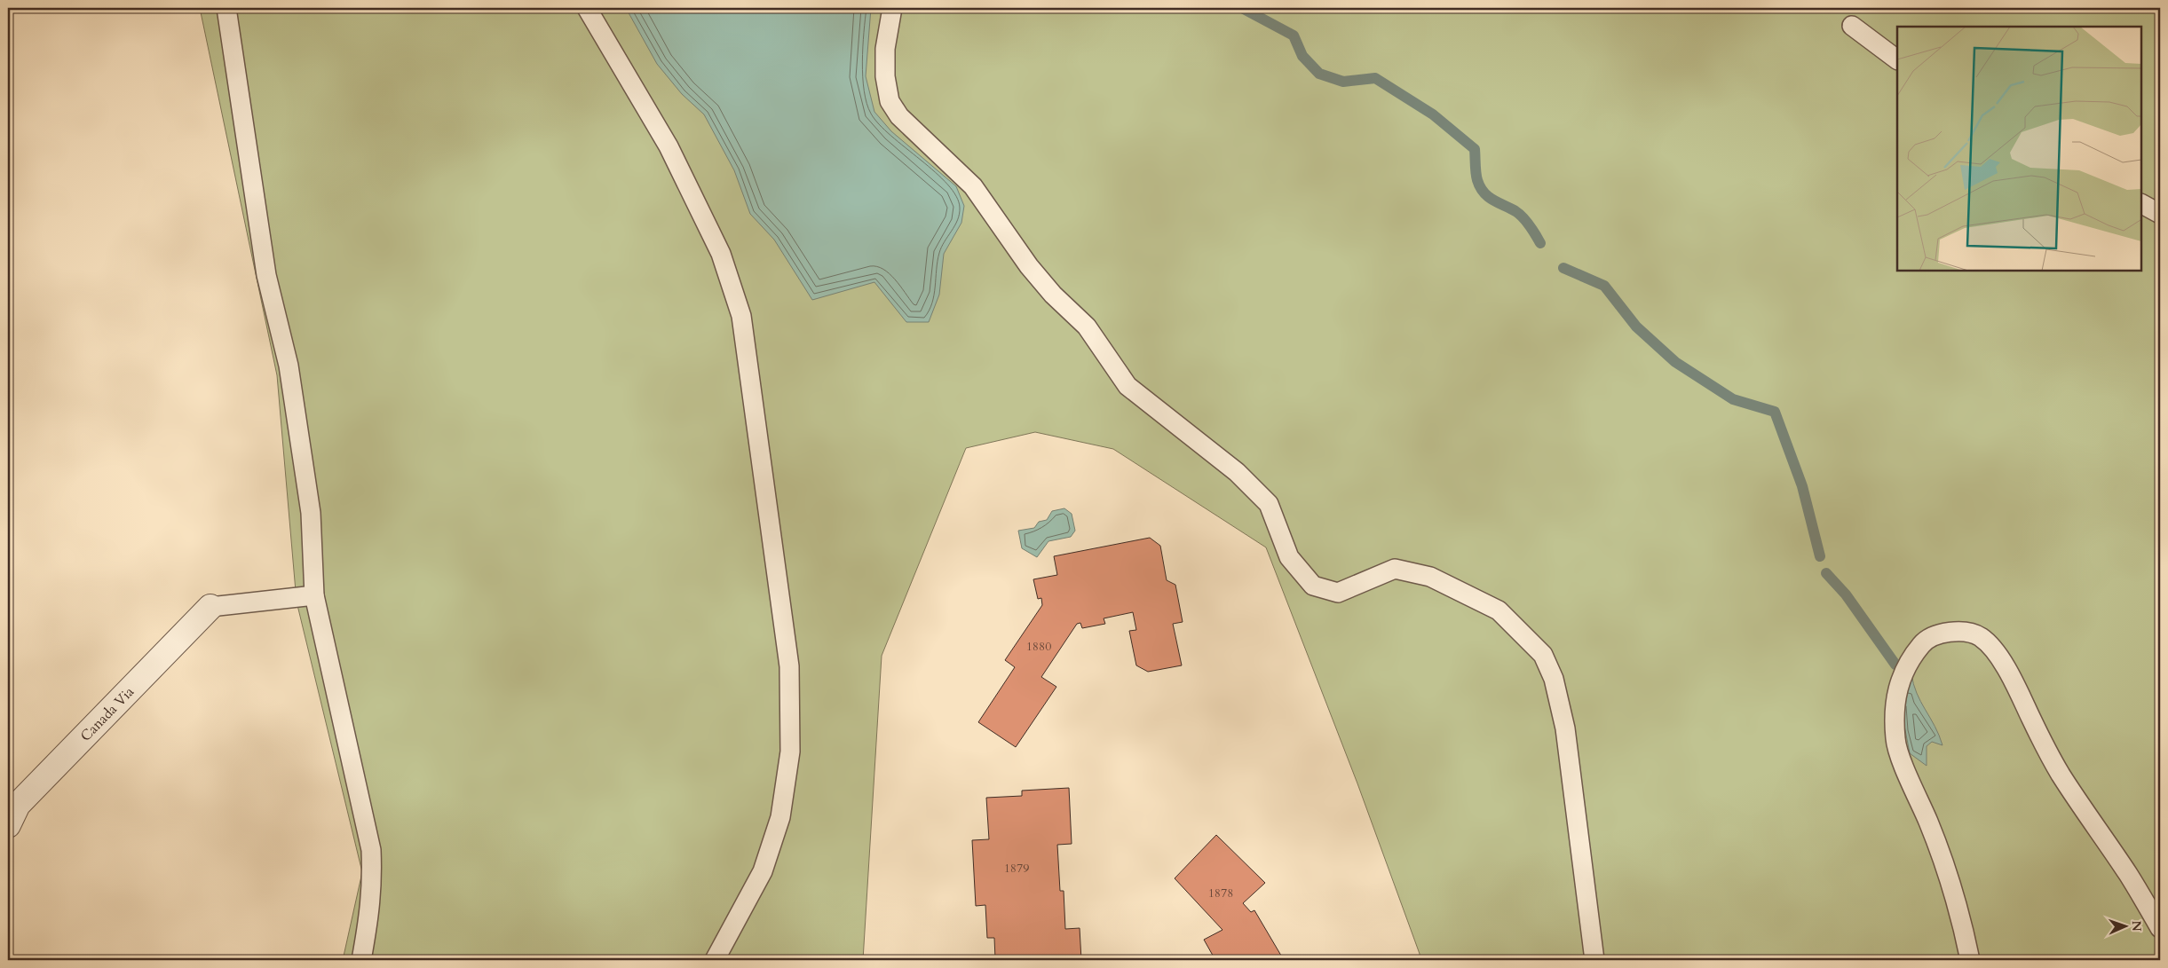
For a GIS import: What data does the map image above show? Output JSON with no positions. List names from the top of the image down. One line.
{"streets":{"street":["Canada Via"]},"house_numbers":["1880","1879","1878"],"north":"right"}
